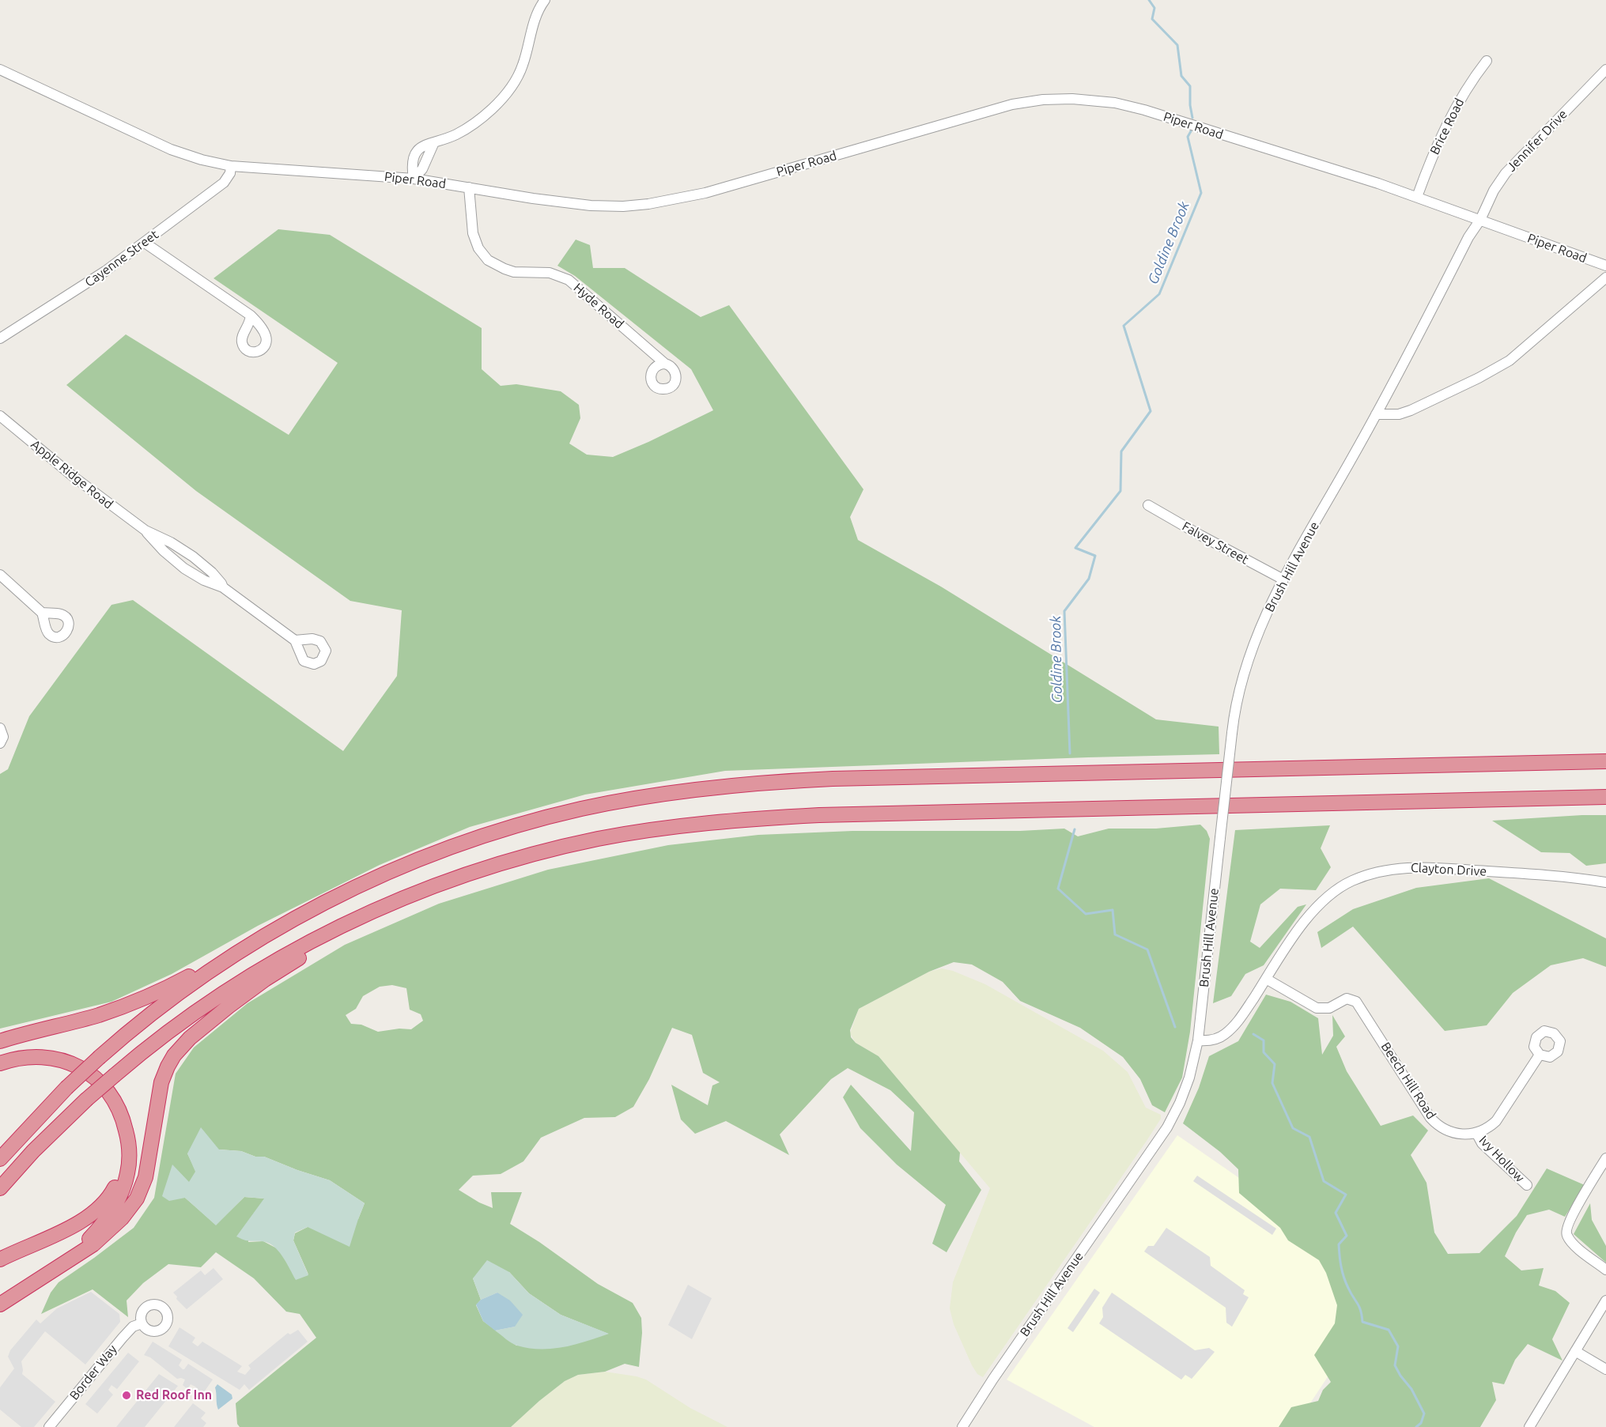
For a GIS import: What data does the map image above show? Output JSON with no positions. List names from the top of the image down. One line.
{"streets":{"street":["Piper Road","Brice Road","Jennifer Drive","Cayenne Street","Hyde Road","Apple Ridge Road","Falvey Street","Brush Hill Avenue","Clayton Drive","Beech Hill Road","Ivy Hollow","Border Way"]},"crossings":[["Piper Road","Brice Road"],["Piper Road","Jennifer Drive"],["Piper Road","Cayenne Street"],["Piper Road","Hyde Road"],["Piper Road","Brush Hill Avenue"],["Jennifer Drive","Brush Hill Avenue"],["Falvey Street","Brush Hill Avenue"],["Brush Hill Avenue","Clayton Drive"],["Clayton Drive","Beech Hill Road"],["Beech Hill Road","Ivy Hollow"]],"water":["Goldine Brook"],"places":["Red Roof Inn"]}
